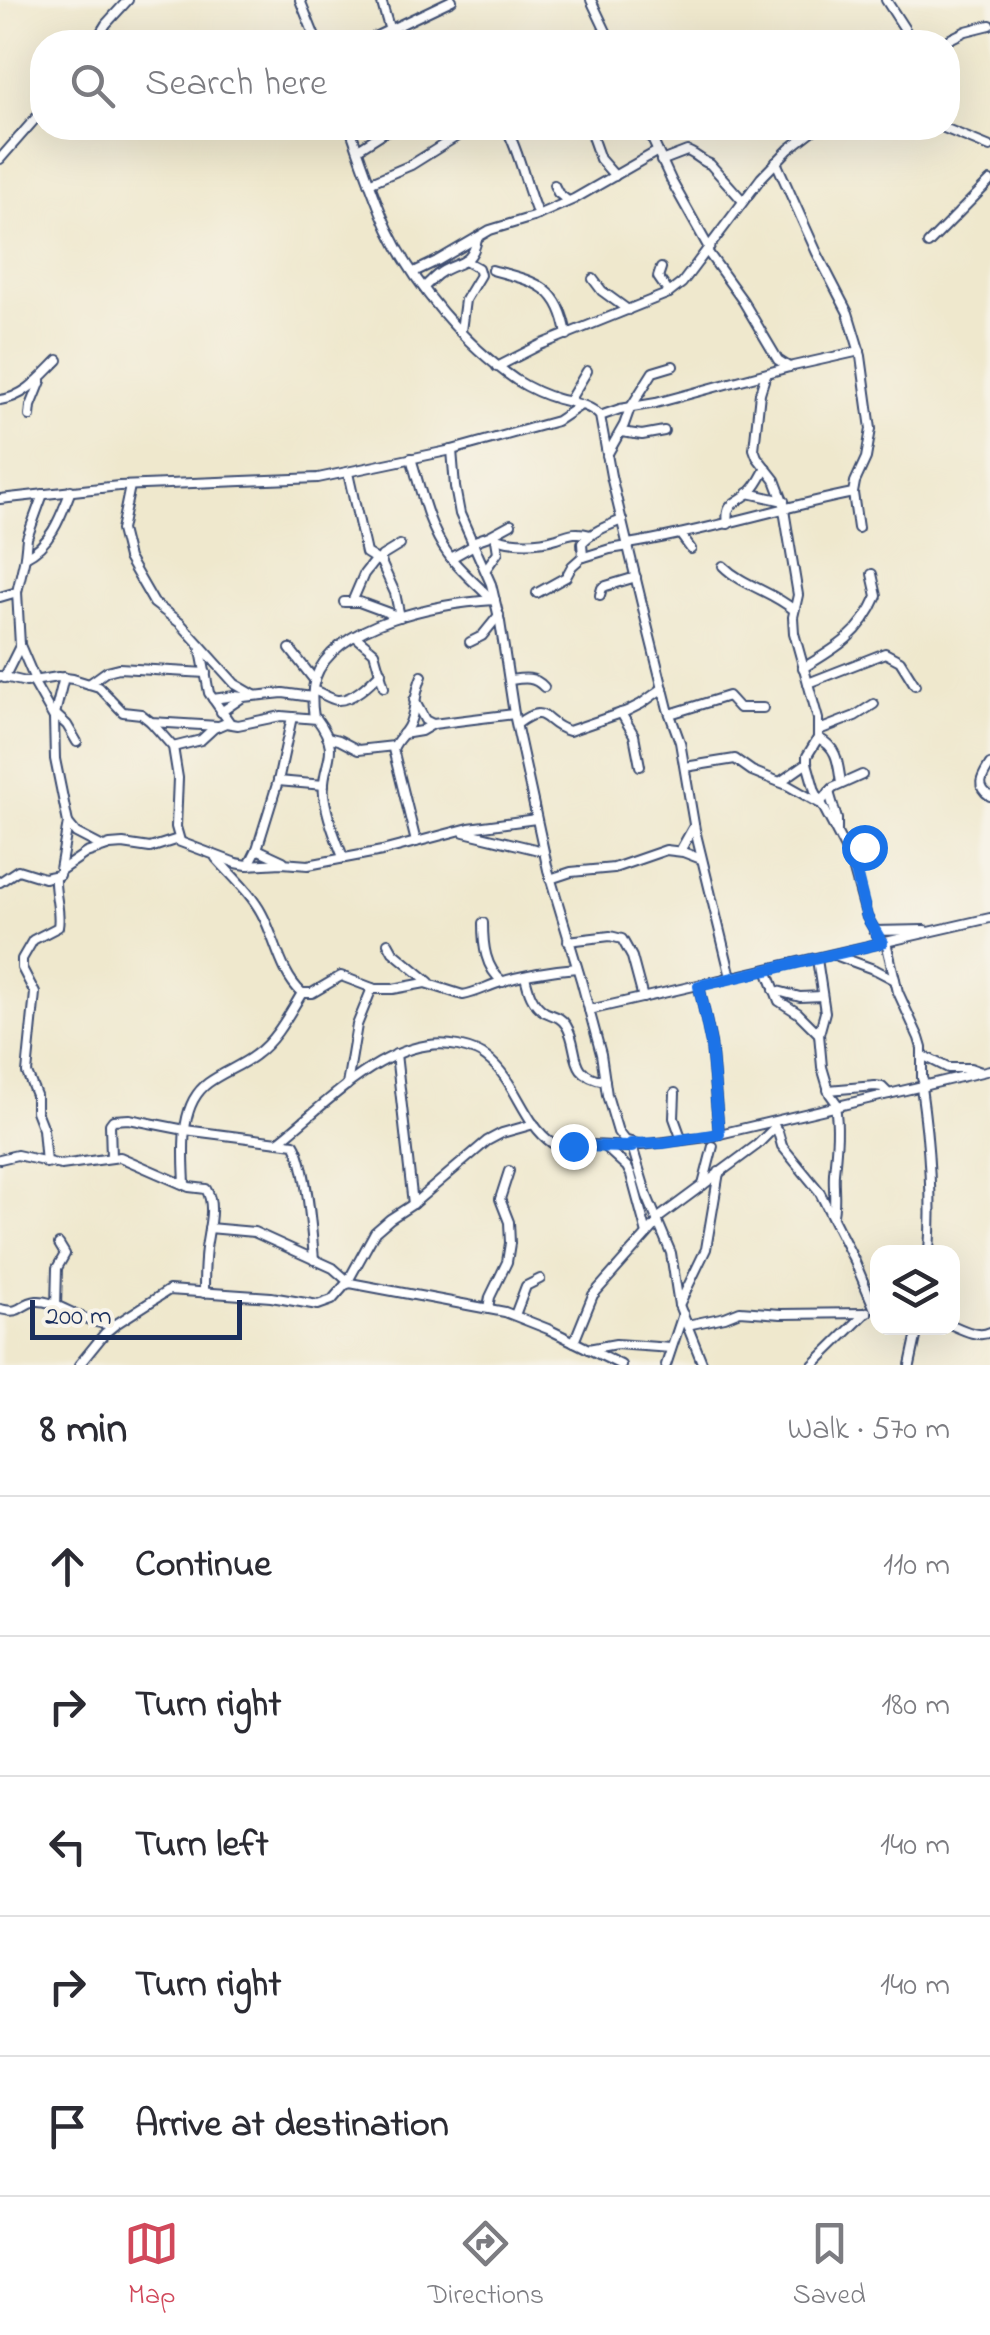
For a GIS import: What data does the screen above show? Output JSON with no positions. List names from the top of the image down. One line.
{"scale_bar":"200 m","page":{"search":"Search here","scale":"200 m","heading":["8 min","Walk · 570 m"],"list":[["Continue","110 m"],["Turn right","180 m"],["Turn left","140 m"],["Turn right","140 m"],"Arrive at destination"],"nav":["Map","Directions","Saved"]}}
